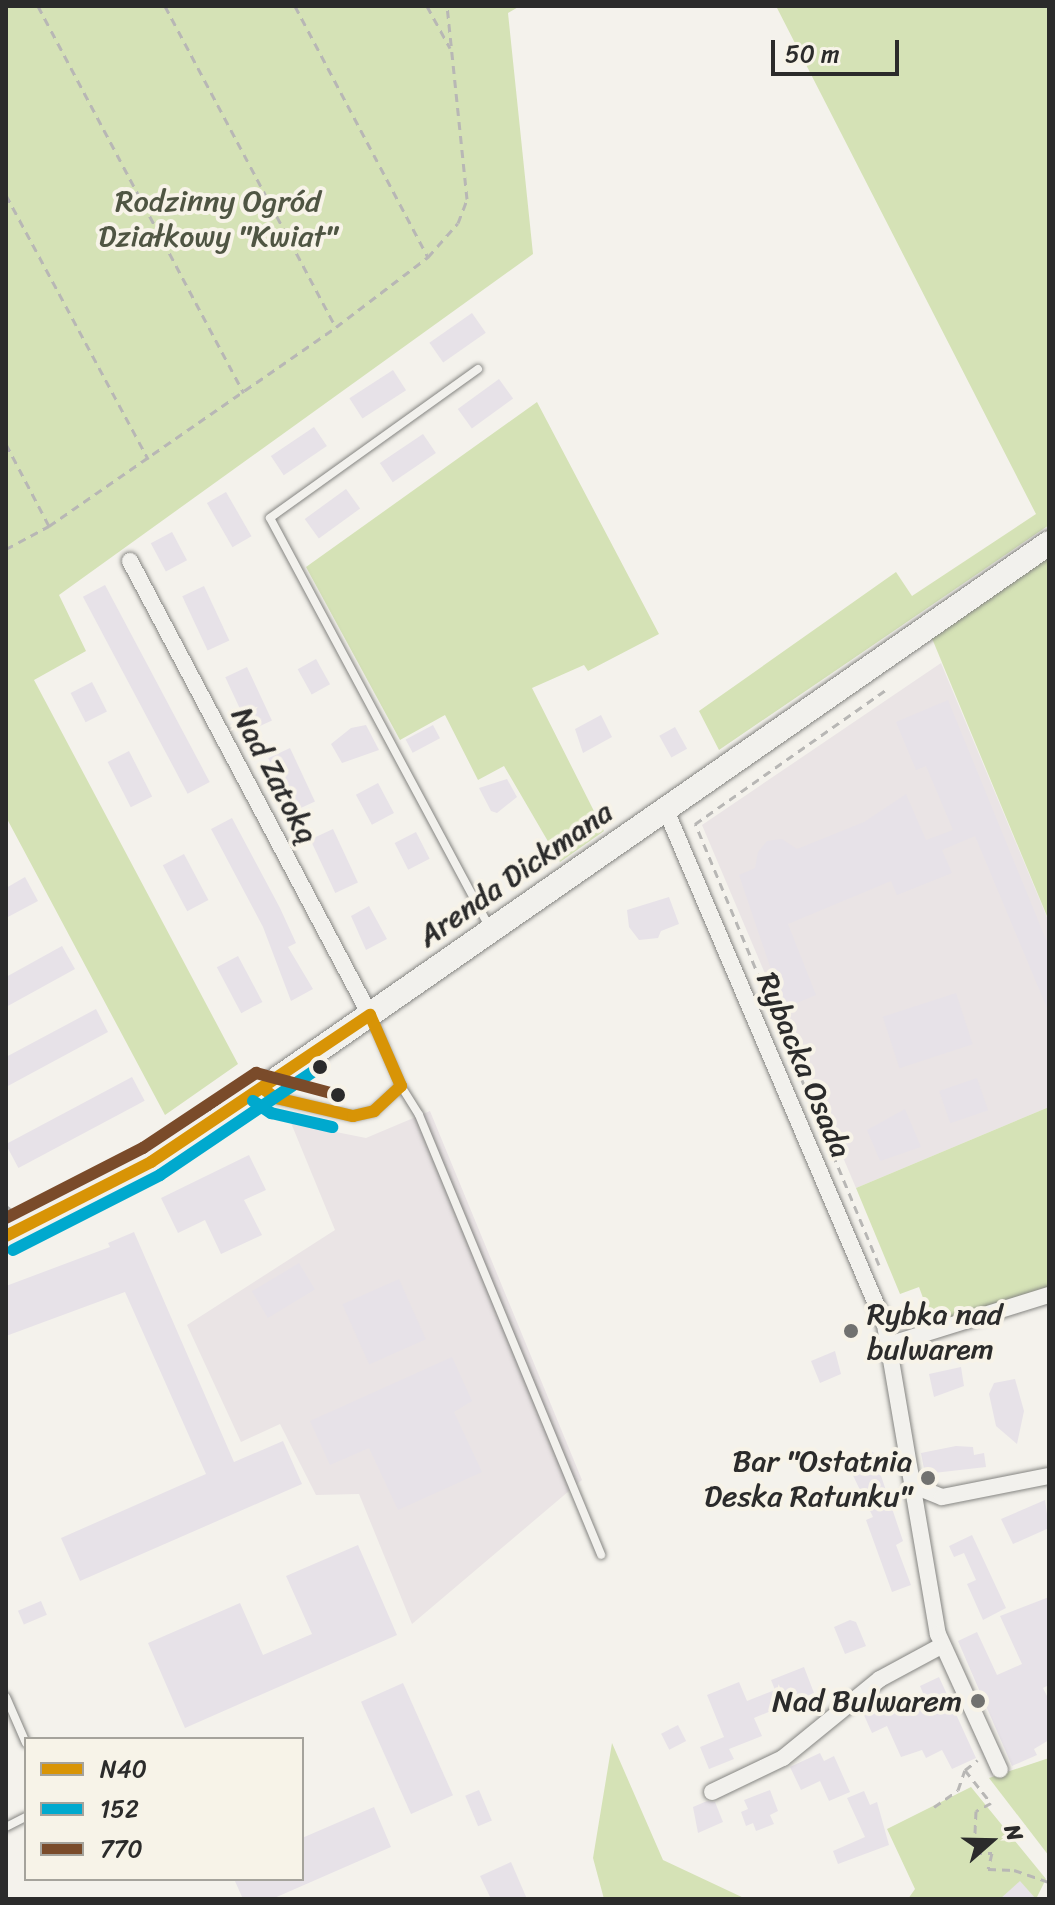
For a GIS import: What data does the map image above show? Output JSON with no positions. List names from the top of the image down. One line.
{"streets":{"street":["Nad Zatoką","Arenda Dickmana","Rybacka Osada"]},"crossings":[["Nad Zatoką","Arenda Dickmana"],["Arenda Dickmana","Rybacka Osada"]],"parks":["Rodzinny Ogród Działkowy \"Kwiat\""],"places":["Rybka nad bulwarem","Bar \"Ostatnia Deska Ratunku\"","Nad Bulwarem"],"lines":["transit line N40","transit line 152","transit line 770"],"legend":["N40","152","770"],"scale_bar":"50 m","north":"right"}
